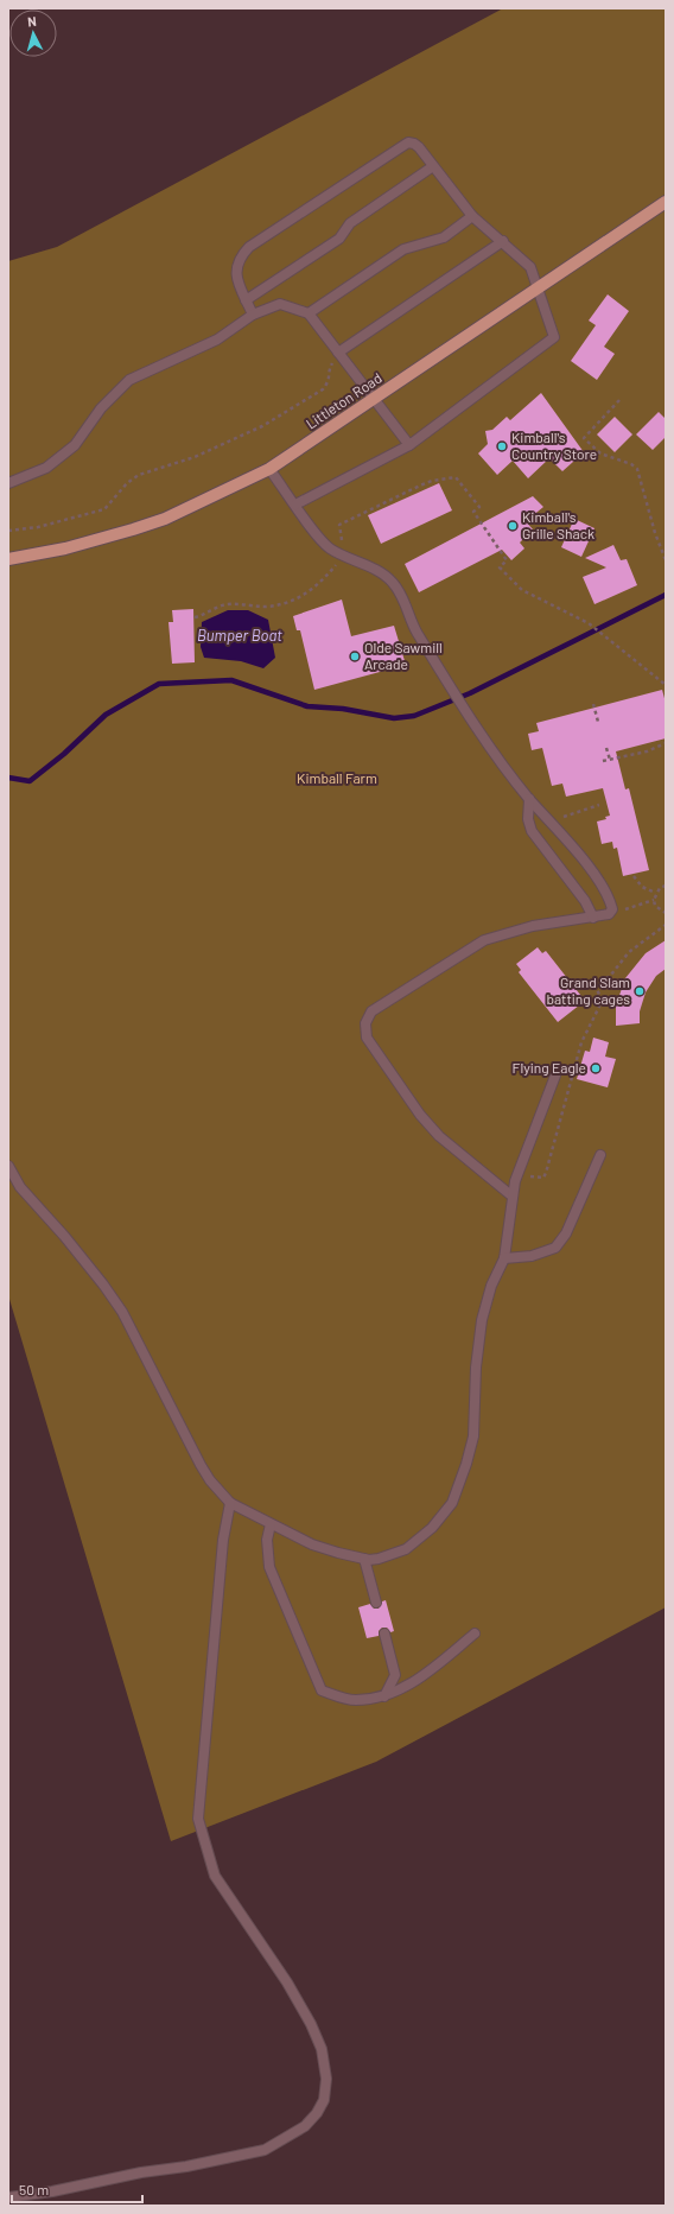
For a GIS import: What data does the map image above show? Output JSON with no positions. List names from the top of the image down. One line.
{"streets":{"main road":["Littleton Road"]},"water":["Bumper Boat"],"parks":["Kimball Farm"],"places":["Kimball's Country Store","Kimball's Grille Shack","Olde Sawmill Arcade","Grand Slam batting cages","Flying Eagle"],"scale_bar":"50 m","north":"top"}
